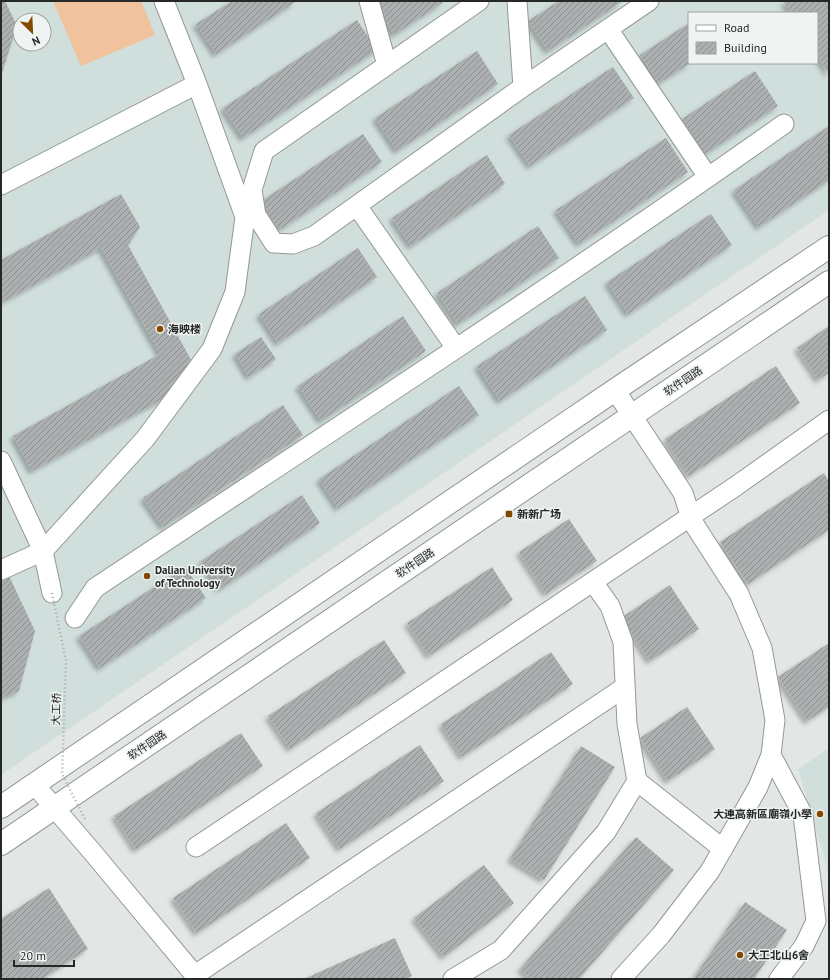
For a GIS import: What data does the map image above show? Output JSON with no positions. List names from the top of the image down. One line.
{"streets":{"main road":["软件园路"],"path":["大工桥"]},"places":{"other":["海映楼","Dalian University of Technology","大連高新區廟嶺小學","大工北山6舍"],"transit":["新新广场"]},"legend":["Road","Building"],"scale_bar":"20 m","north":"bottom right"}
